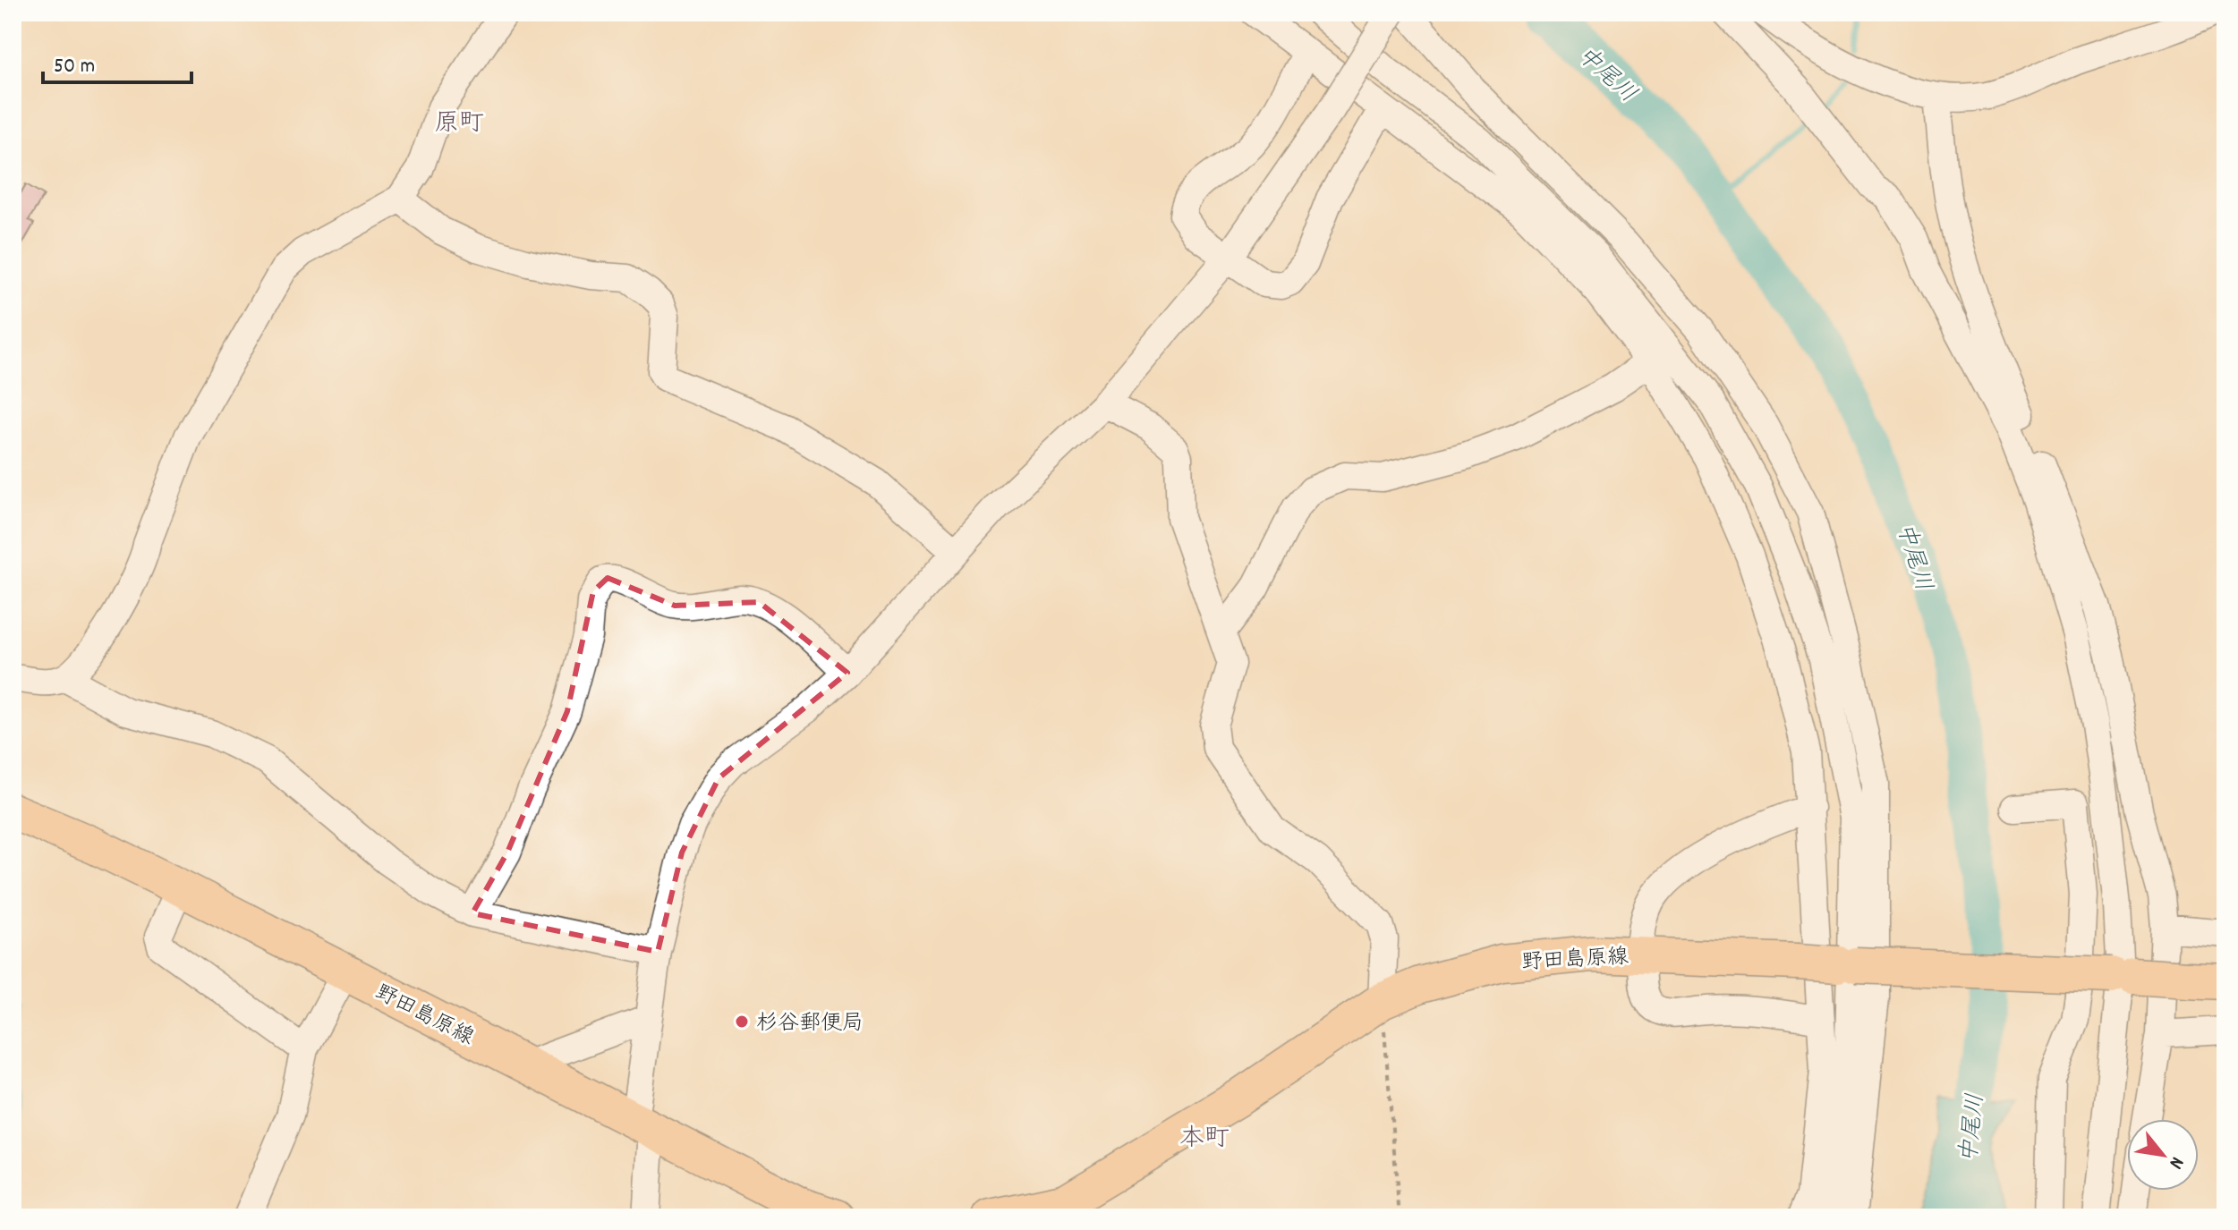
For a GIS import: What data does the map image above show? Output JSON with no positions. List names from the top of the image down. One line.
{"streets":{"main road":["野田島原線"]},"districts":["原町","本町"],"water":["中尾川"],"places":["杉谷郵便局"],"scale_bar":"50 m","north":"bottom right"}
